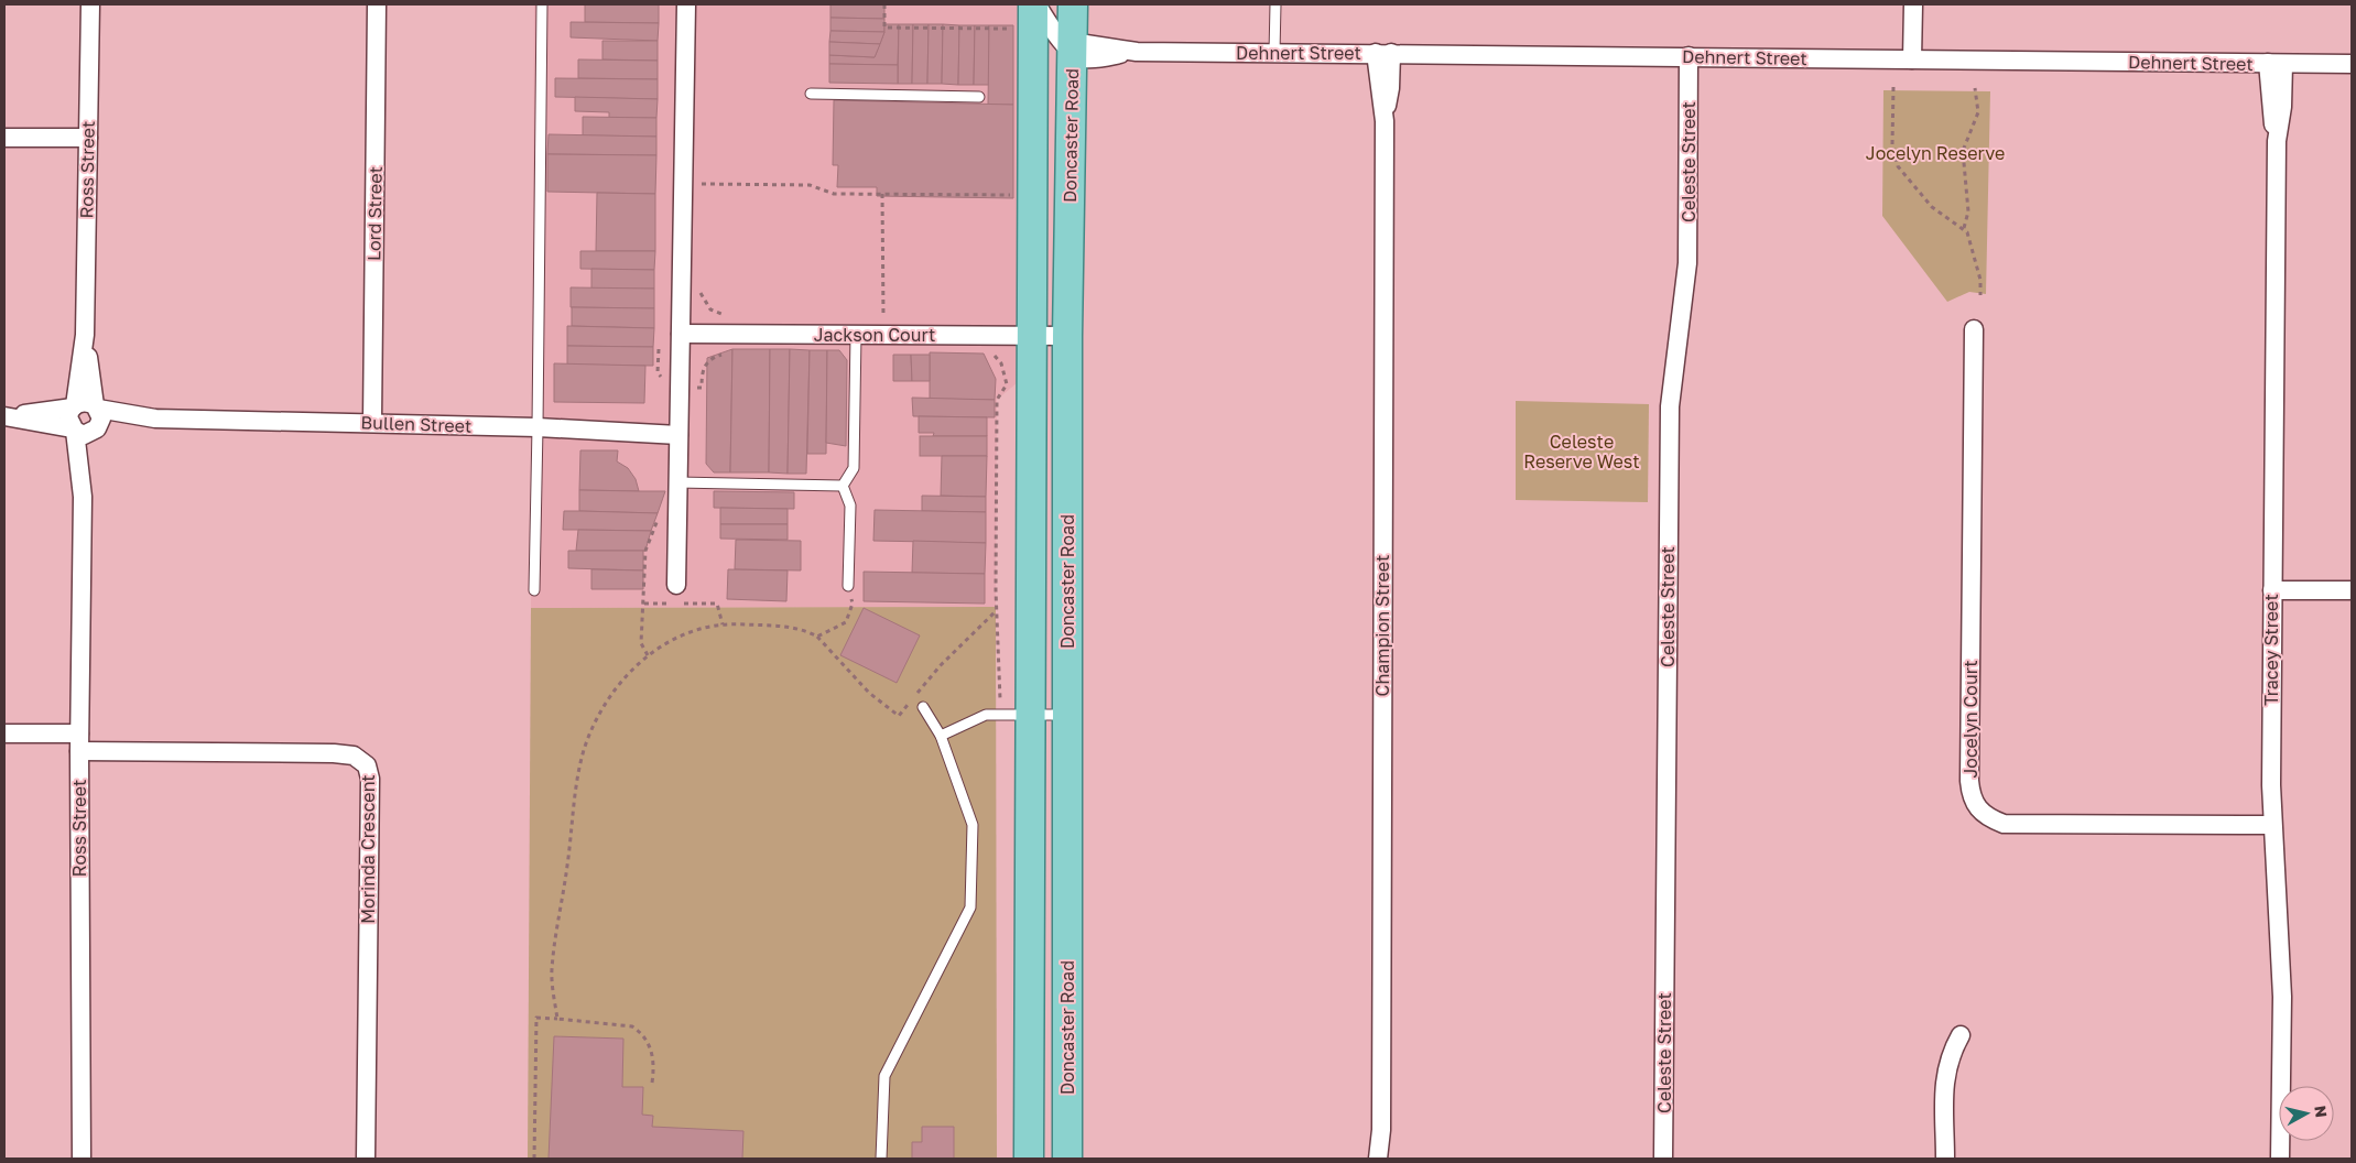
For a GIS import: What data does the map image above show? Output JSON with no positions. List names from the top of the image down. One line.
{"streets":{"main road":["Doncaster Road"],"street":["Dehnert Street","Celeste Street","Ross Street","Lord Street","Jackson Court","Bullen Street","Champion Street","Tracey Street","Jocelyn Court","Morinda Crescent"]},"crossings":[["Dehnert Street","Doncaster Road"],["Dehnert Street","Celeste Street"],["Dehnert Street","Champion Street"],["Dehnert Street","Tracey Street"],["Doncaster Road","Jackson Court"],["Ross Street","Bullen Street"],["Ross Street","Morinda Crescent"],["Lord Street","Bullen Street"],["Tracey Street","Jocelyn Court"]],"parks":["Jocelyn Reserve","Celeste Reserve West"],"north":"right"}
